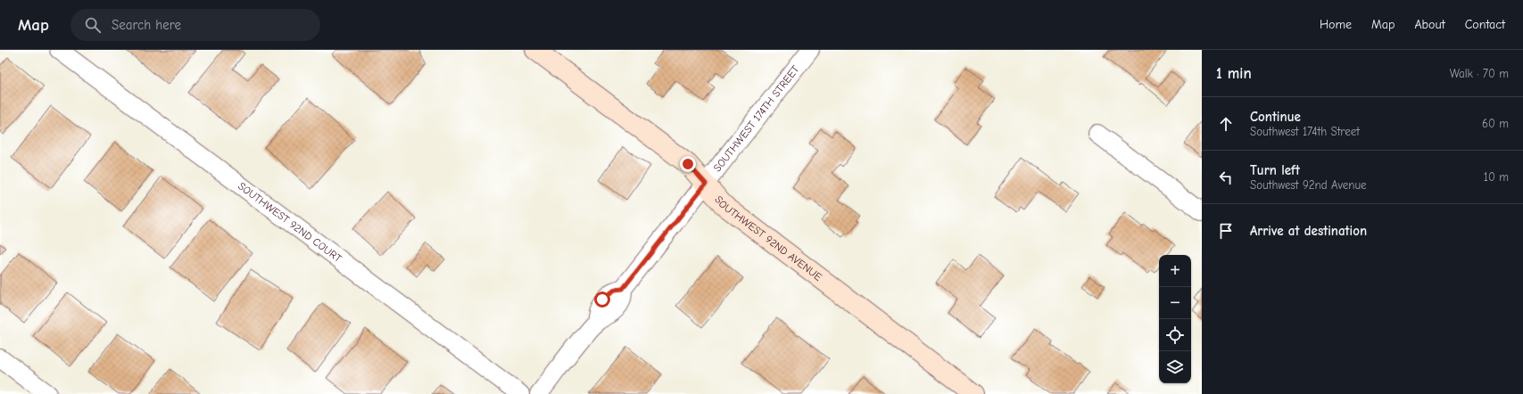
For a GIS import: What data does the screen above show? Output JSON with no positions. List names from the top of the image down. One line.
{"streets":{"street":["SOUTHWEST 174TH STREET","SOUTHWEST 92ND COURT","SOUTHWEST 92ND AVENUE"]},"crossings":[["SOUTHWEST 174TH STREET","SOUTHWEST 92ND AVENUE"]],"page":{"header":"Map","search":"Search here","nav":["Home","Map","About","Contact"],"heading":["1 min","Walk · 70 m"],"list":[["Continue","Southwest 174th Street","60 m"],["Turn left","Southwest 92nd Avenue","10 m"],"Arrive at destination"],"map_buttons":["+","−"]}}
